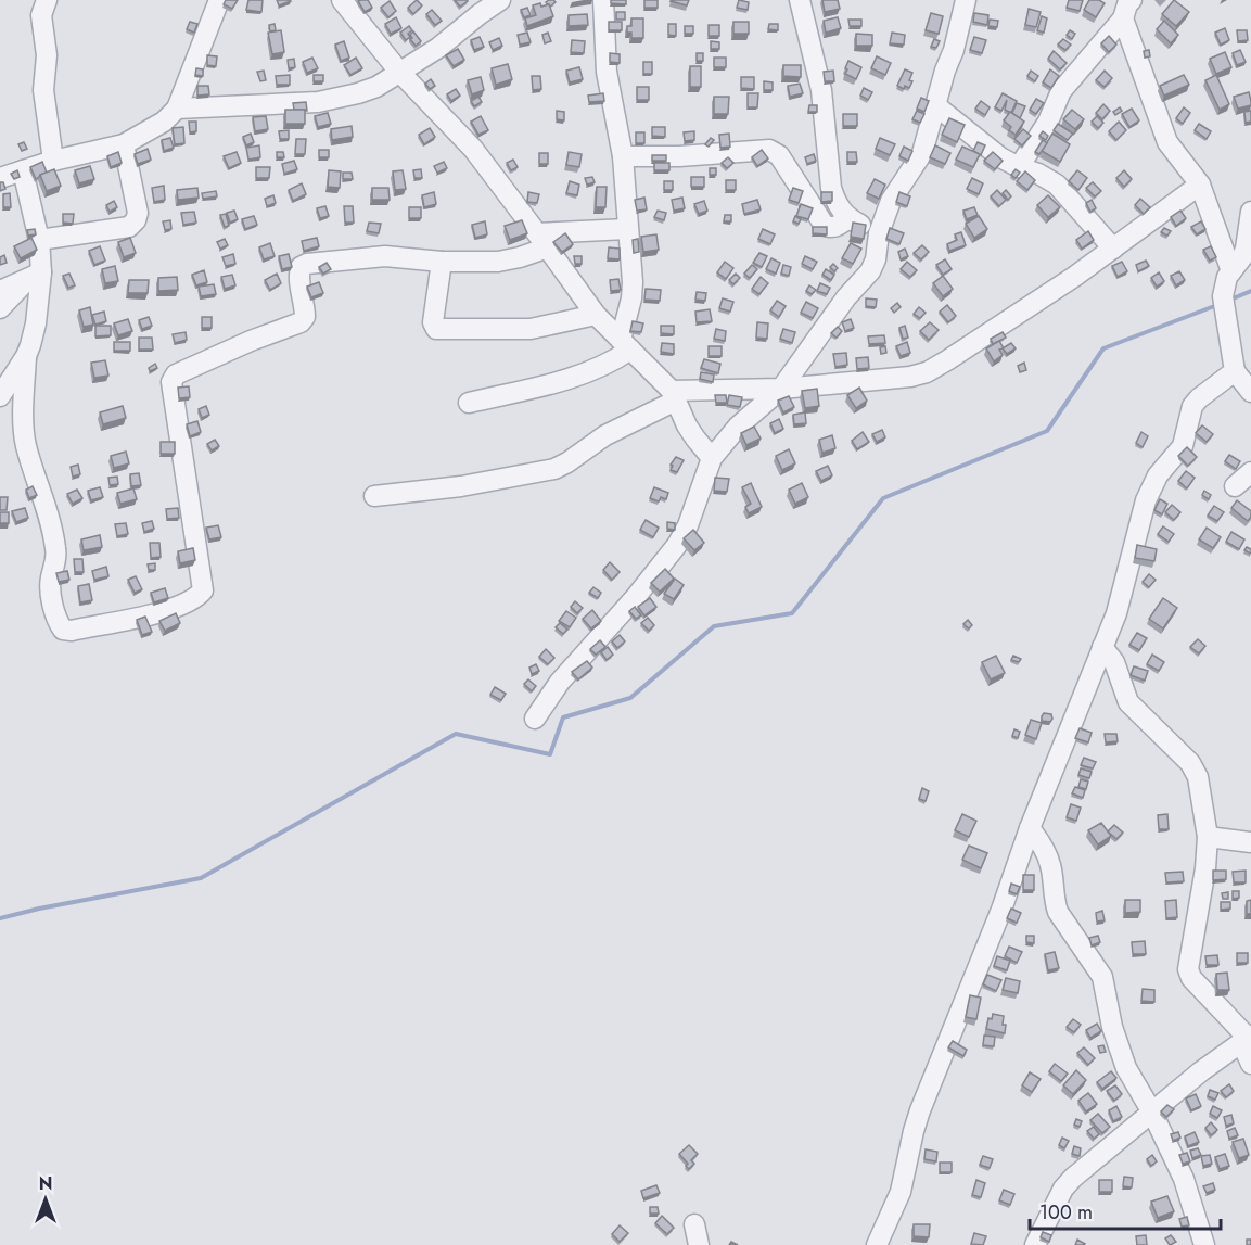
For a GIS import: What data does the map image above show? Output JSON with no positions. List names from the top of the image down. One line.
{"scale_bar":"100 m","north":"top"}
